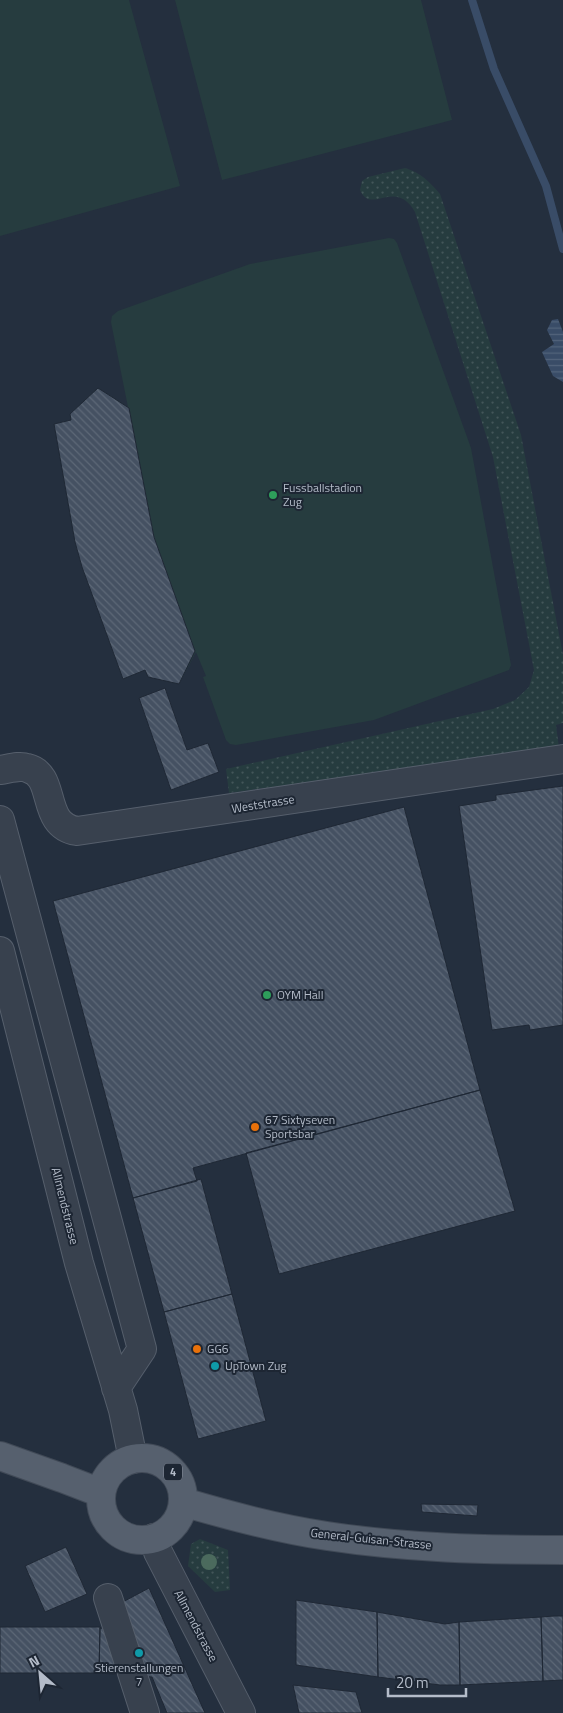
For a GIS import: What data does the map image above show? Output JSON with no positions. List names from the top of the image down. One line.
{"streets":{"main road":["4","General-Guisan-Strasse"],"street":["Weststrasse","Allmendstrasse"]},"crossings":[["Allmendstrasse","4"],["Allmendstrasse","General-Guisan-Strasse"],["4","General-Guisan-Strasse"]],"places":["Fussballstadion Zug","OYM Hall","67 Sixtyseven Sportsbar","GG6","UpTown Zug","Stierenstallungen 7"],"scale_bar":"20 m","north":"top left"}
